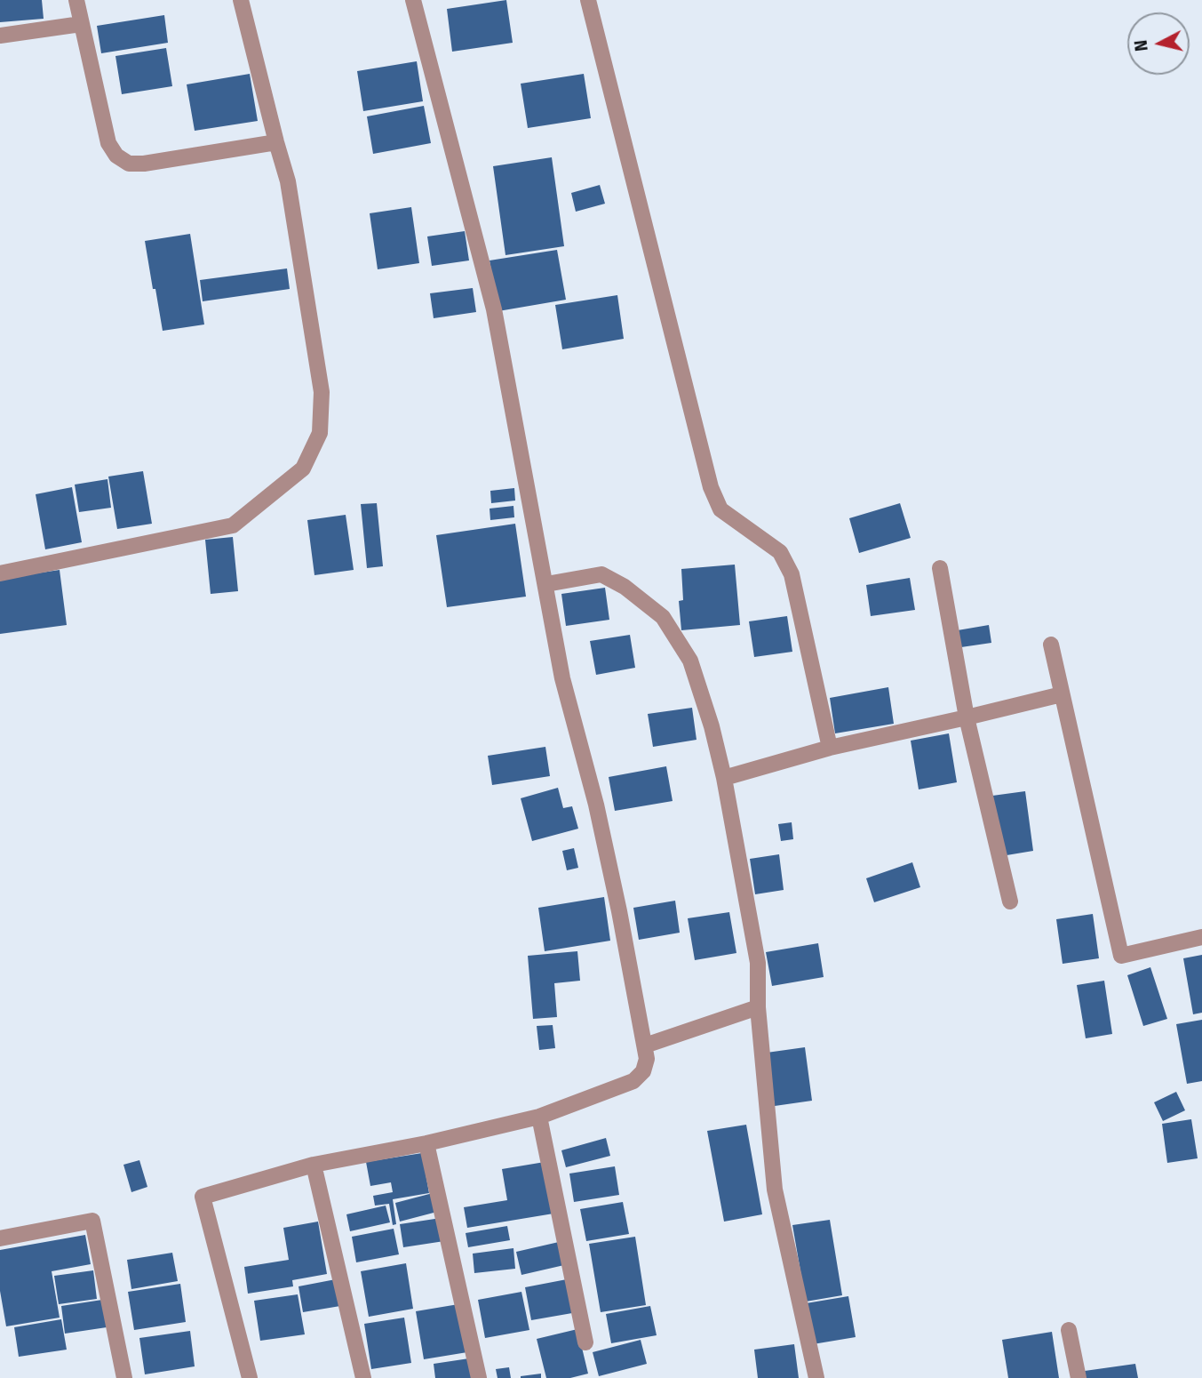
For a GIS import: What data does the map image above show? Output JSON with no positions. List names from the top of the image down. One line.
{"north":"left"}
